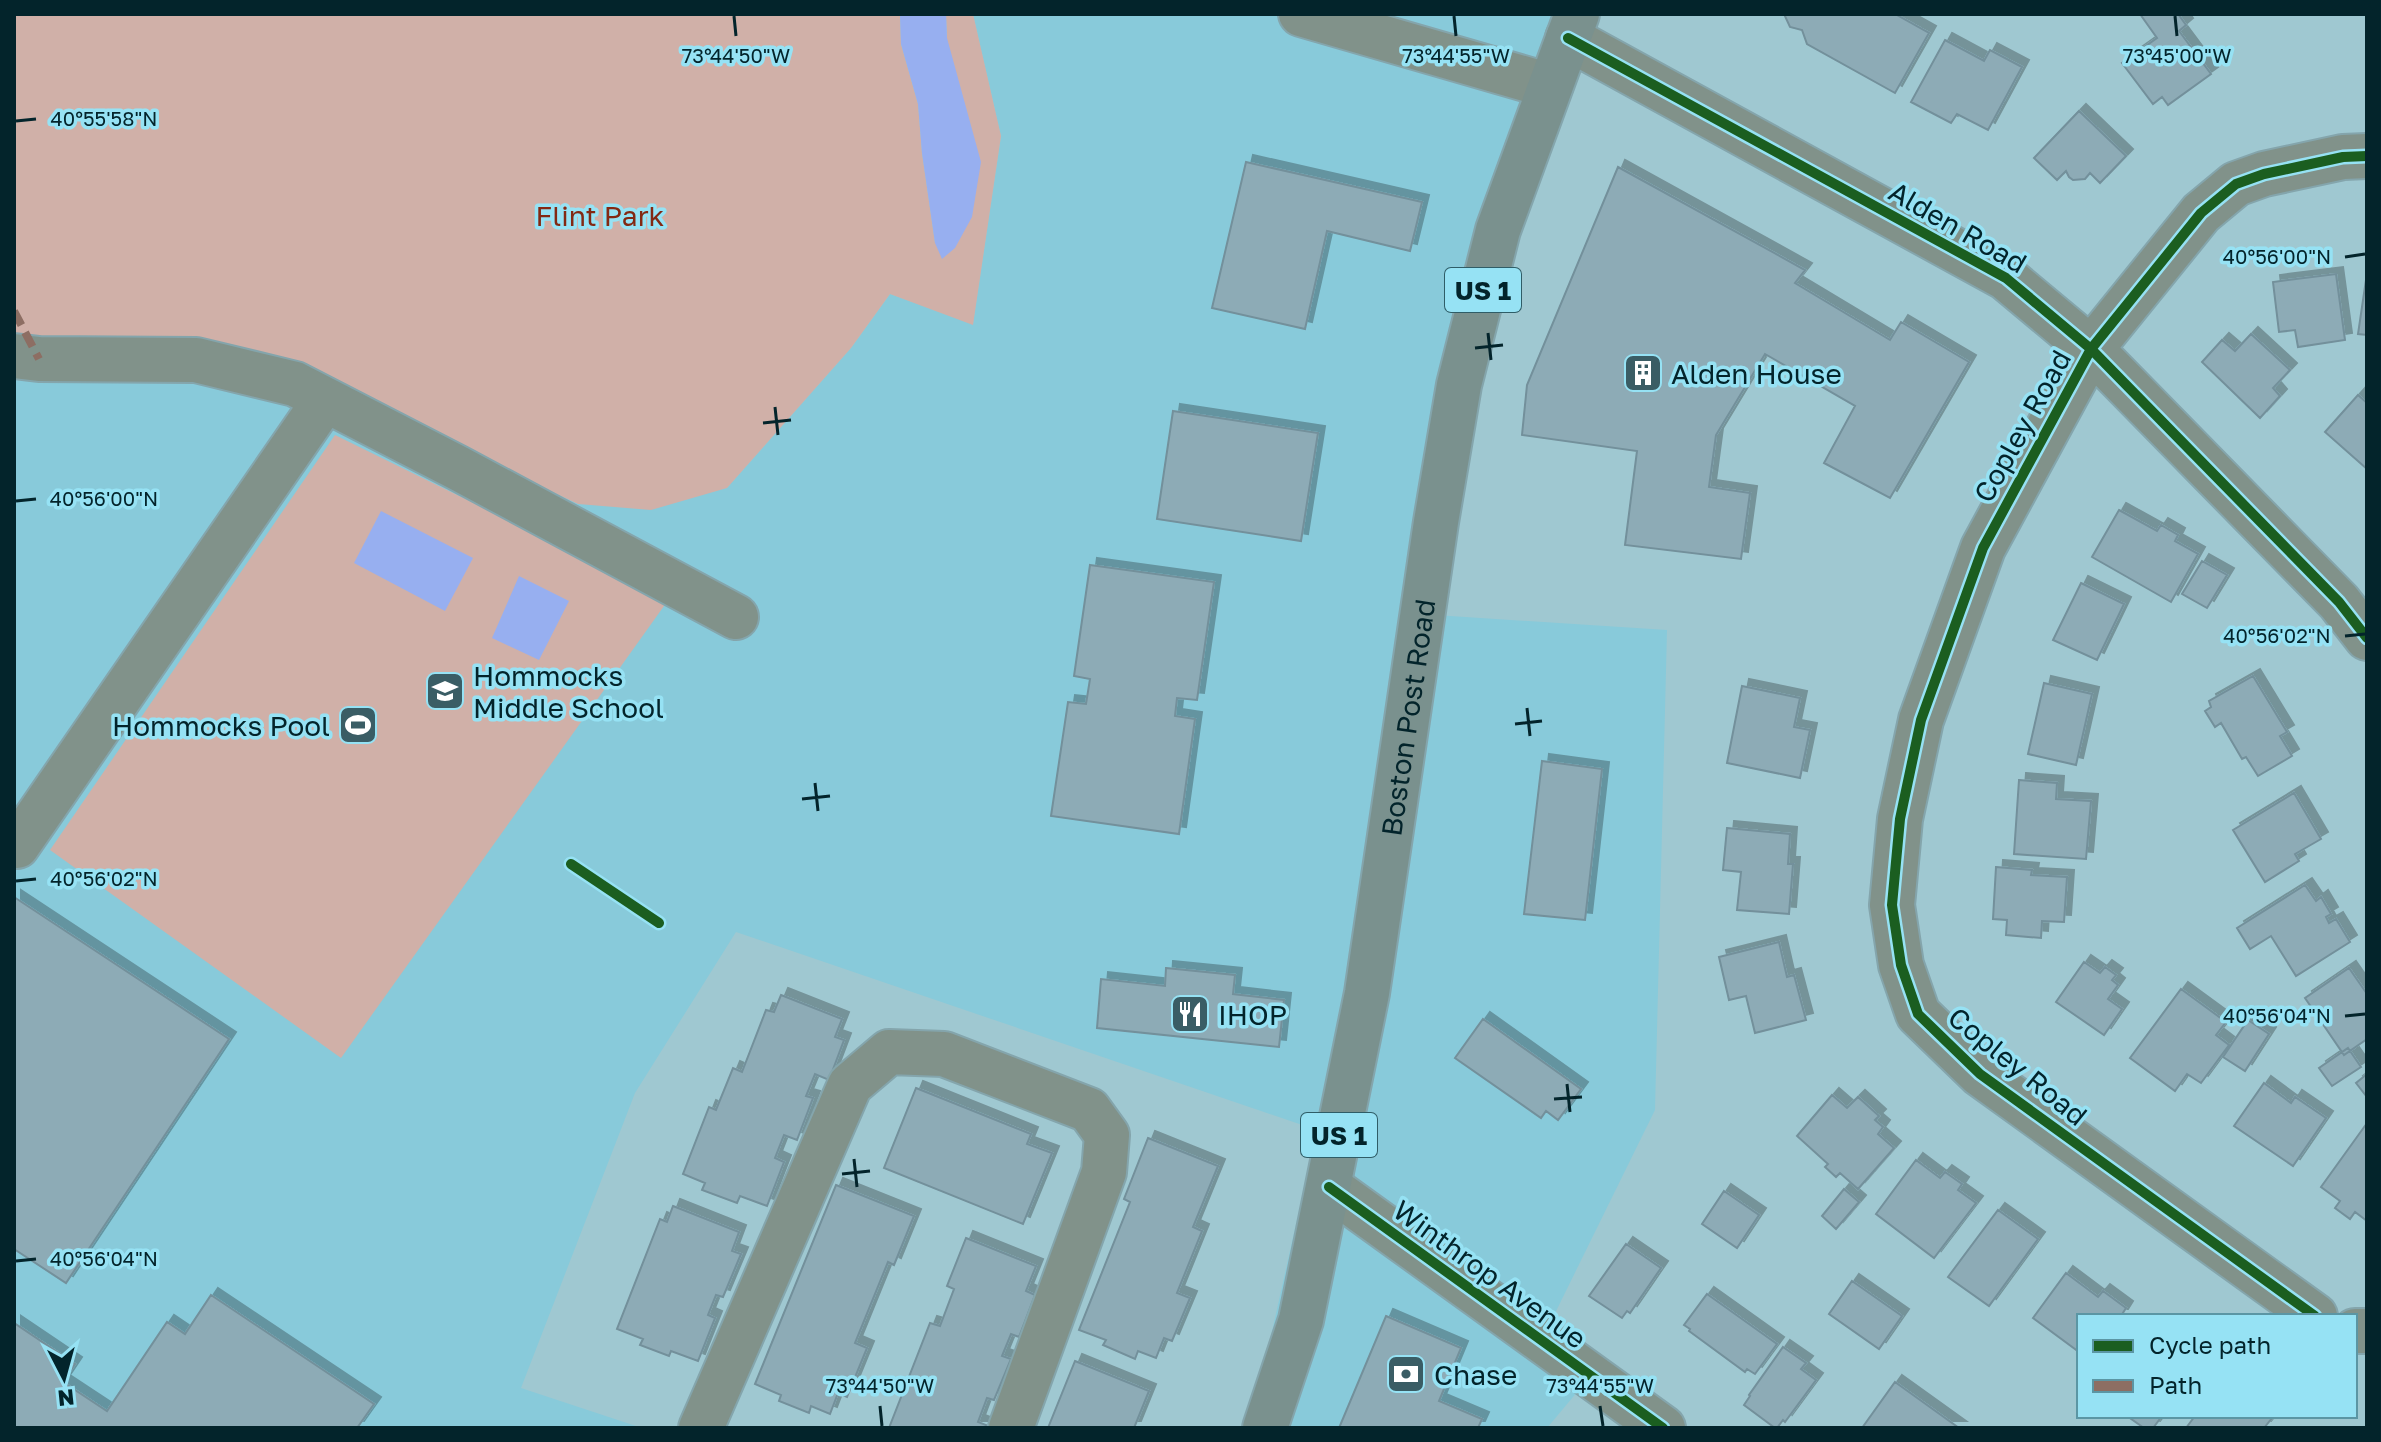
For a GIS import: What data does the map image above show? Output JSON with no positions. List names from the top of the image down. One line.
{"streets":{"main road":["US 1","Boston Post Road"],"street":["Alden Road","Copley Road","Winthrop Avenue"]},"crossings":[["Alden Road","Copley Road"],["Alden Road","Boston Post Road"],["Boston Post Road","Winthrop Avenue"]],"parks":["Flint Park"],"places":{"building":["Alden House"],"school or university":["Hommocks Middle School"],"sports":["Hommocks Pool"],"restaurant":["IHOP"],"bank":["Chase"]},"legend":["Cycle path","Path"],"north":"bottom","coordinates":["73°44'50\"W","73°44'55\"W","73°45'00\"W","40°55'58\"N","40°56'00\"N","40°56'02\"N","40°56'04\"N"]}
